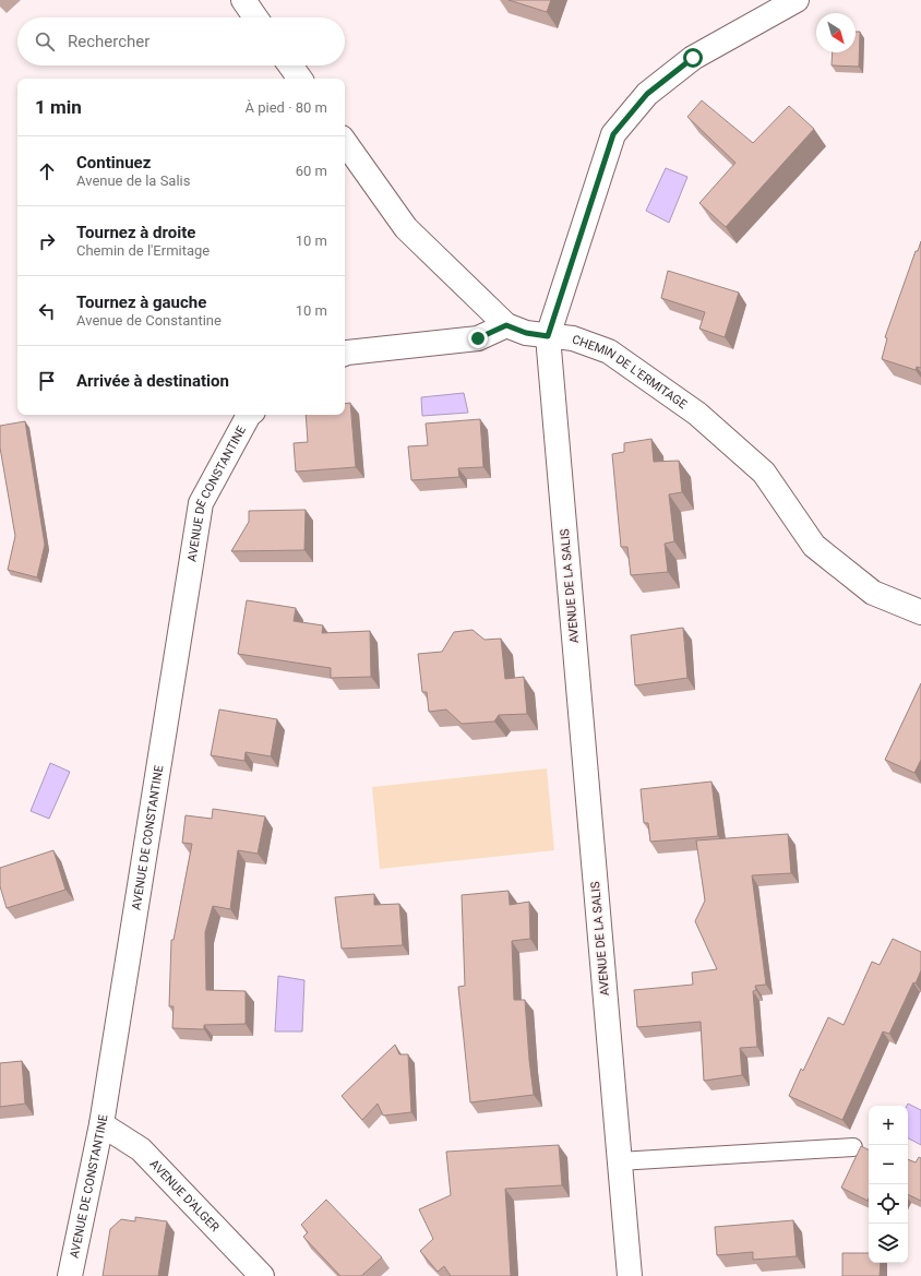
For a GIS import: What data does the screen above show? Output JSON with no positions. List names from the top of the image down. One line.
{"streets":{"street":["CHEMIN DE L'ERMITAGE","AVENUE DE CONSTANTINE","AVENUE DE LA SALIS","AVENUE D'ALGER"]},"crossings":[["CHEMIN DE L'ERMITAGE","AVENUE DE LA SALIS"],["AVENUE DE CONSTANTINE","AVENUE D'ALGER"]],"north":"bottom right","page":{"search":"Rechercher","heading":["1 min","À pied · 80 m"],"list":[["Continuez","Avenue de la Salis","60 m"],["Tournez à droite","Chemin de l'Ermitage","10 m"],["Tournez à gauche","Avenue de Constantine","10 m"],"Arrivée à destination"],"map_buttons":["+","−"]}}
